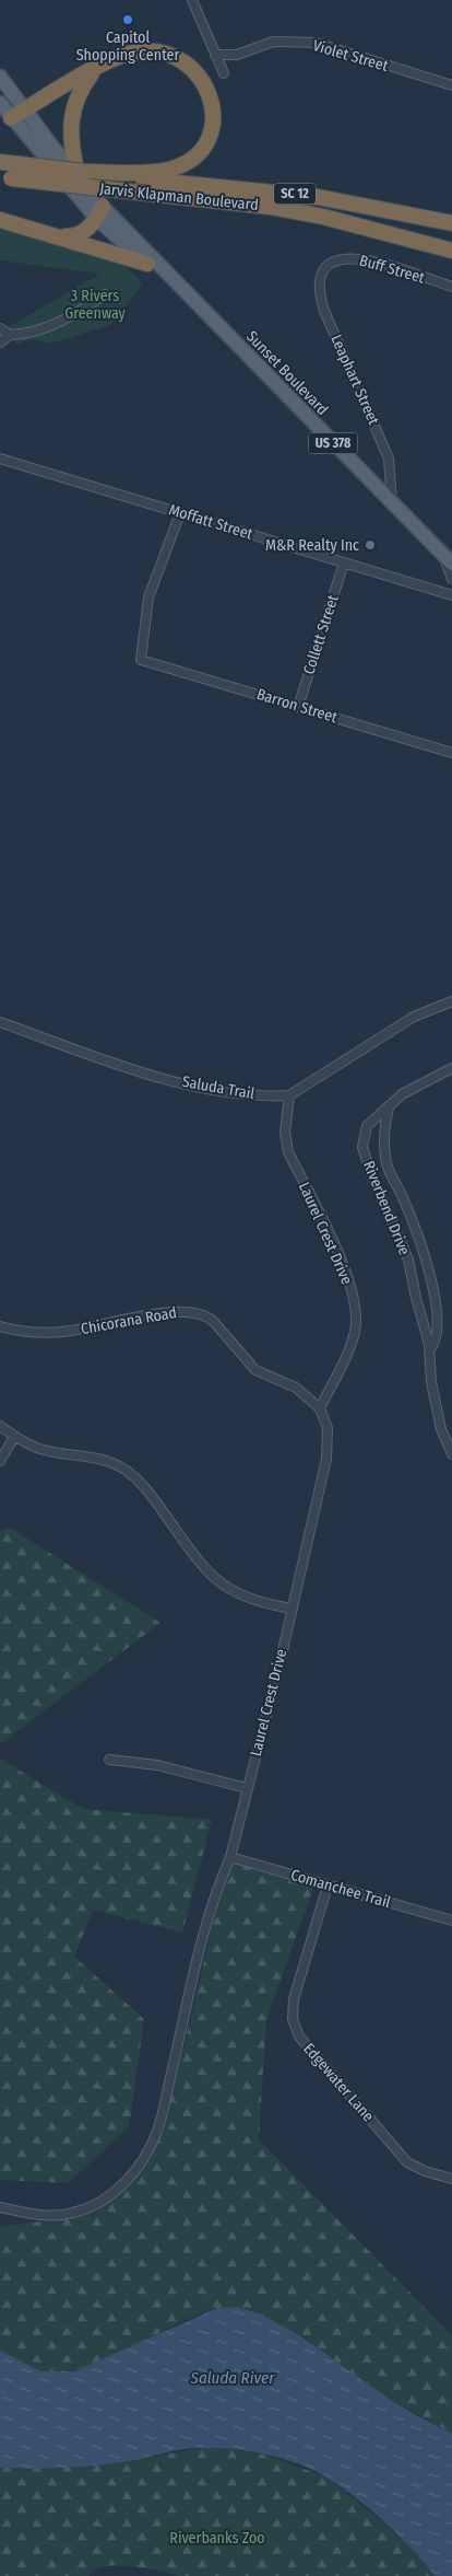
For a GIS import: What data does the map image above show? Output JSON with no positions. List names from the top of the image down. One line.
{"streets":{"highway":["SC 12","Jarvis Klapman Boulevard"],"main road":["Sunset Boulevard","US 378"],"street":["Violet Street","Buff Street","Leaphart Street","Moffatt Street","Collett Street","Barron Street","Saluda Trail","Riverbend Drive","Laurel Crest Drive","Chicorana Road","Comanchee Trail","Edgewater Lane"]},"crossings":[["Jarvis Klapman Boulevard","Sunset Boulevard"],["Buff Street","Leaphart Street"],["Sunset Boulevard","Leaphart Street"],["Moffatt Street","Collett Street"],["Moffatt Street","Barron Street"],["Collett Street","Barron Street"],["Saluda Trail","Laurel Crest Drive"],["Laurel Crest Drive","Chicorana Road"],["Laurel Crest Drive","Comanchee Trail"],["Comanchee Trail","Edgewater Lane"]],"water":["Saluda River"],"parks":["3 Rivers Greenway","Riverbanks Zoo"],"places":["Capitol Shopping Center","M&R Realty Inc"]}
